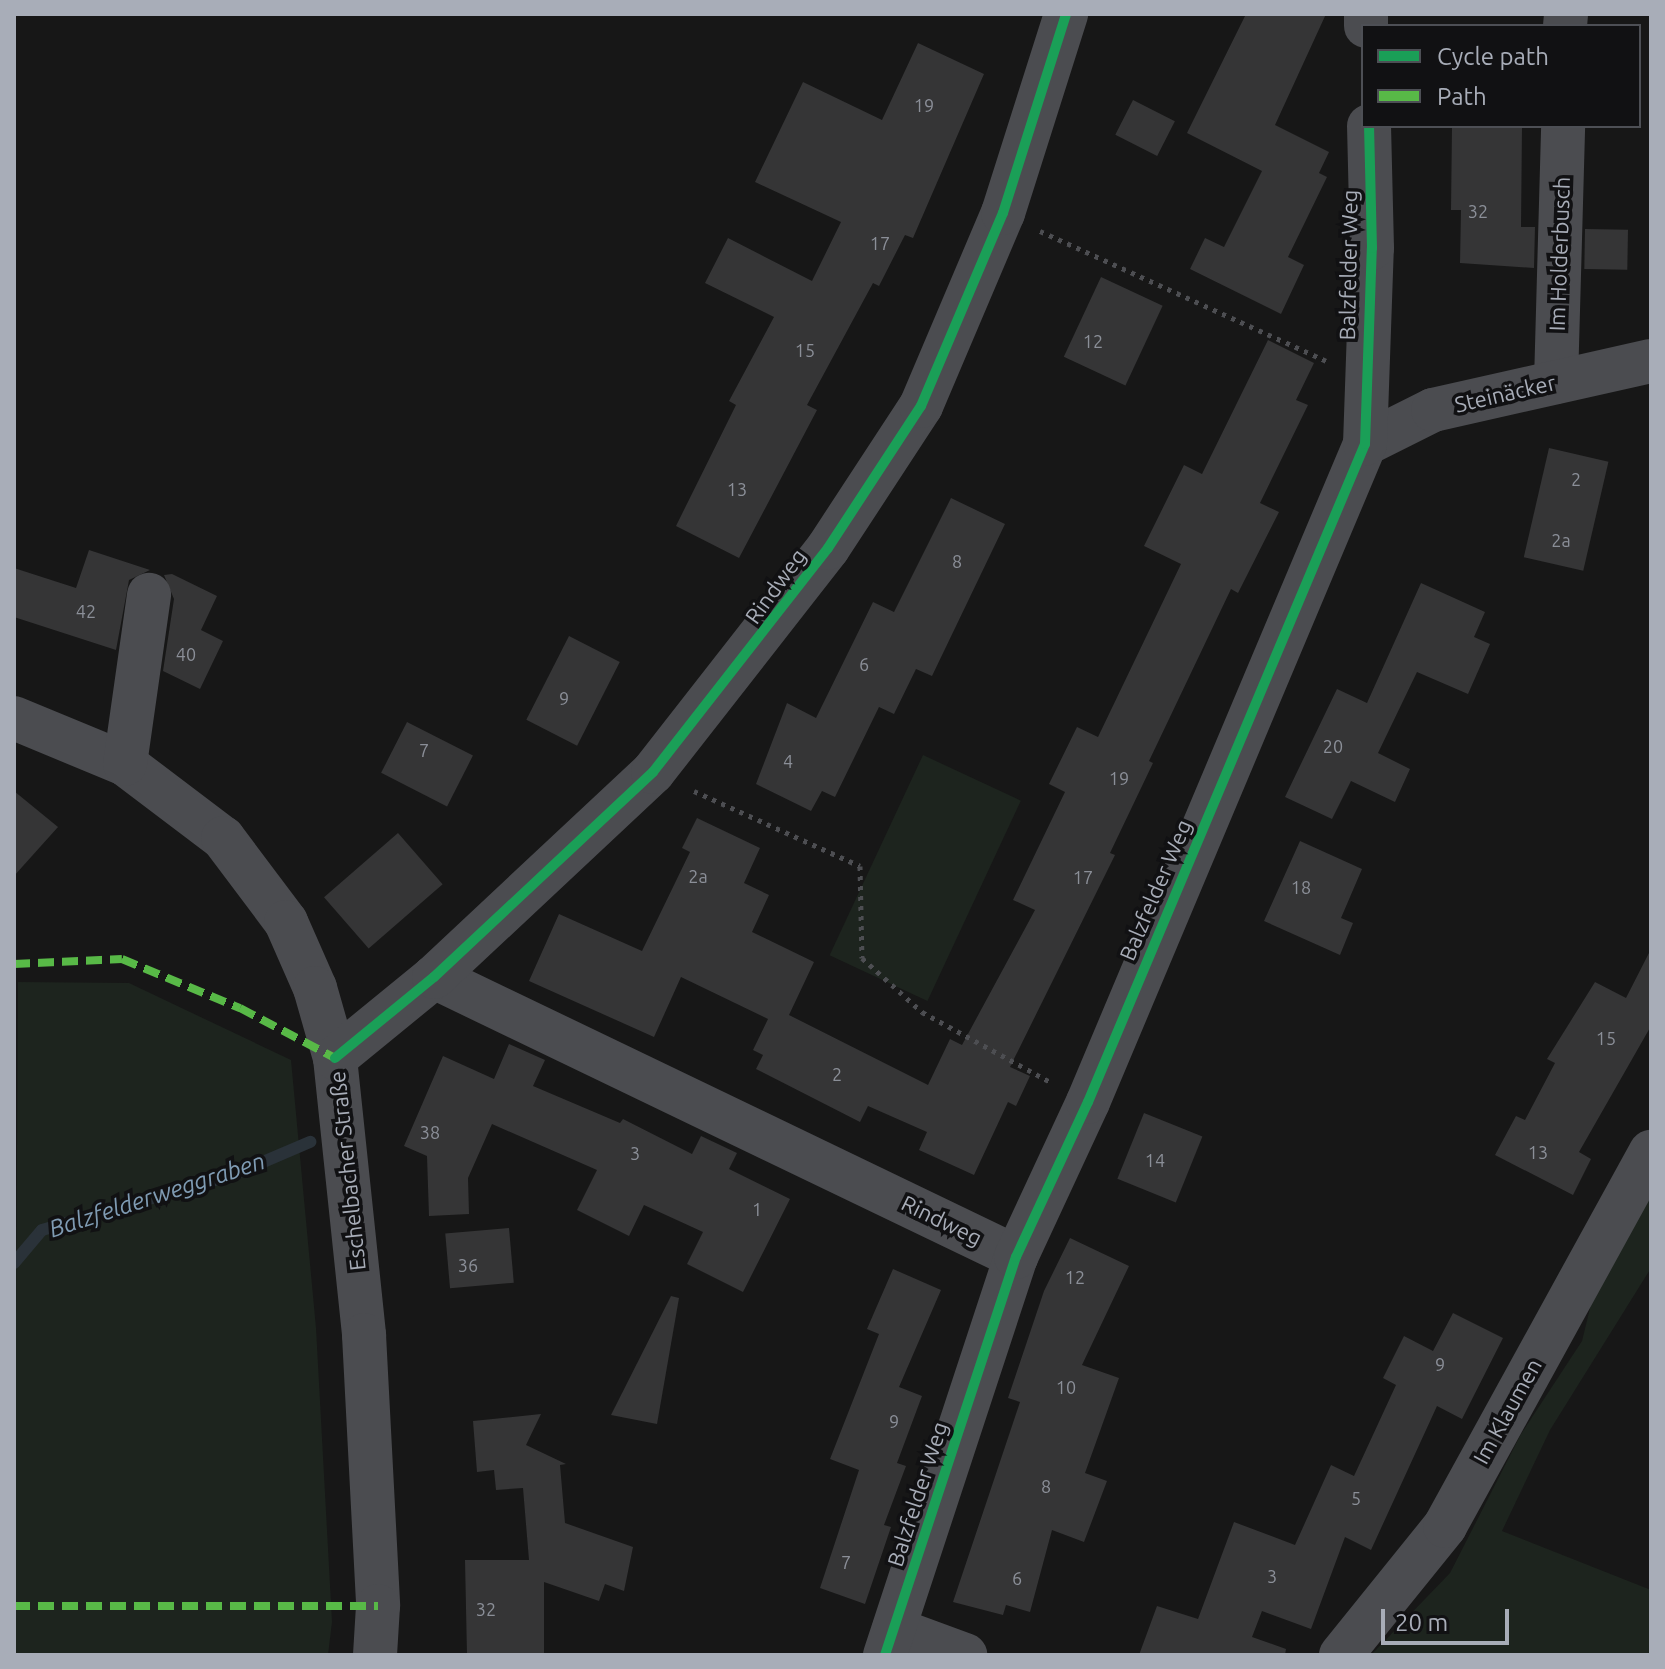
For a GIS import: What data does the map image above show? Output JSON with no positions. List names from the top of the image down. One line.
{"streets":{"street":["Im Holderbusch","Balzfelder Weg","Steinäcker","Rindweg","Eschelbacher Straße","Im Klaumen"]},"crossings":[["Im Holderbusch","Steinäcker"],["Balzfelder Weg","Steinäcker"],["Balzfelder Weg","Rindweg"],["Rindweg","Eschelbacher Straße"]],"water":["Balzfelderweggraben"],"house_numbers":["19","32","17","12","15","2","13","2a","8","42","40","6","9","20","7","4","19","2a","17","18","15","2","38","13","3","14","1","36","12","9","10","9","8","5","7","3","6","32"],"legend":["Cycle path","Path"],"scale_bar":"20 m"}
